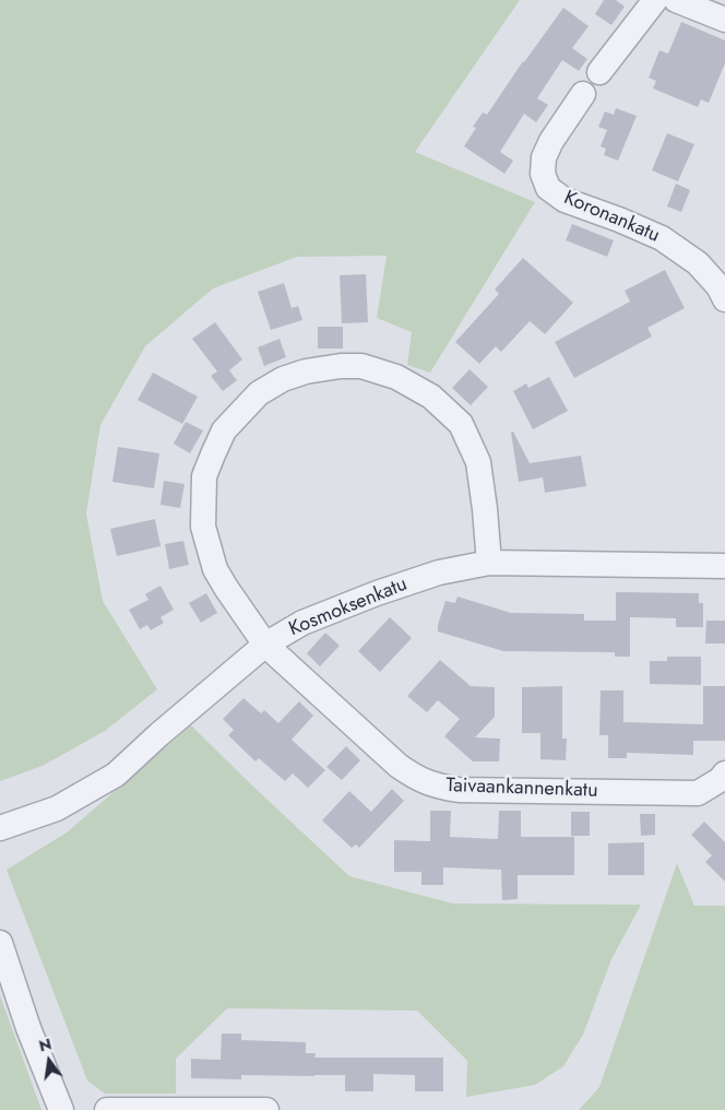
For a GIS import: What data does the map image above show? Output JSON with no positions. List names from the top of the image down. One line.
{"streets":{"street":["Koronankatu","Kosmoksenkatu","Taivaankannenkatu"]},"crossings":[["Kosmoksenkatu","Taivaankannenkatu"]],"north":"top"}
